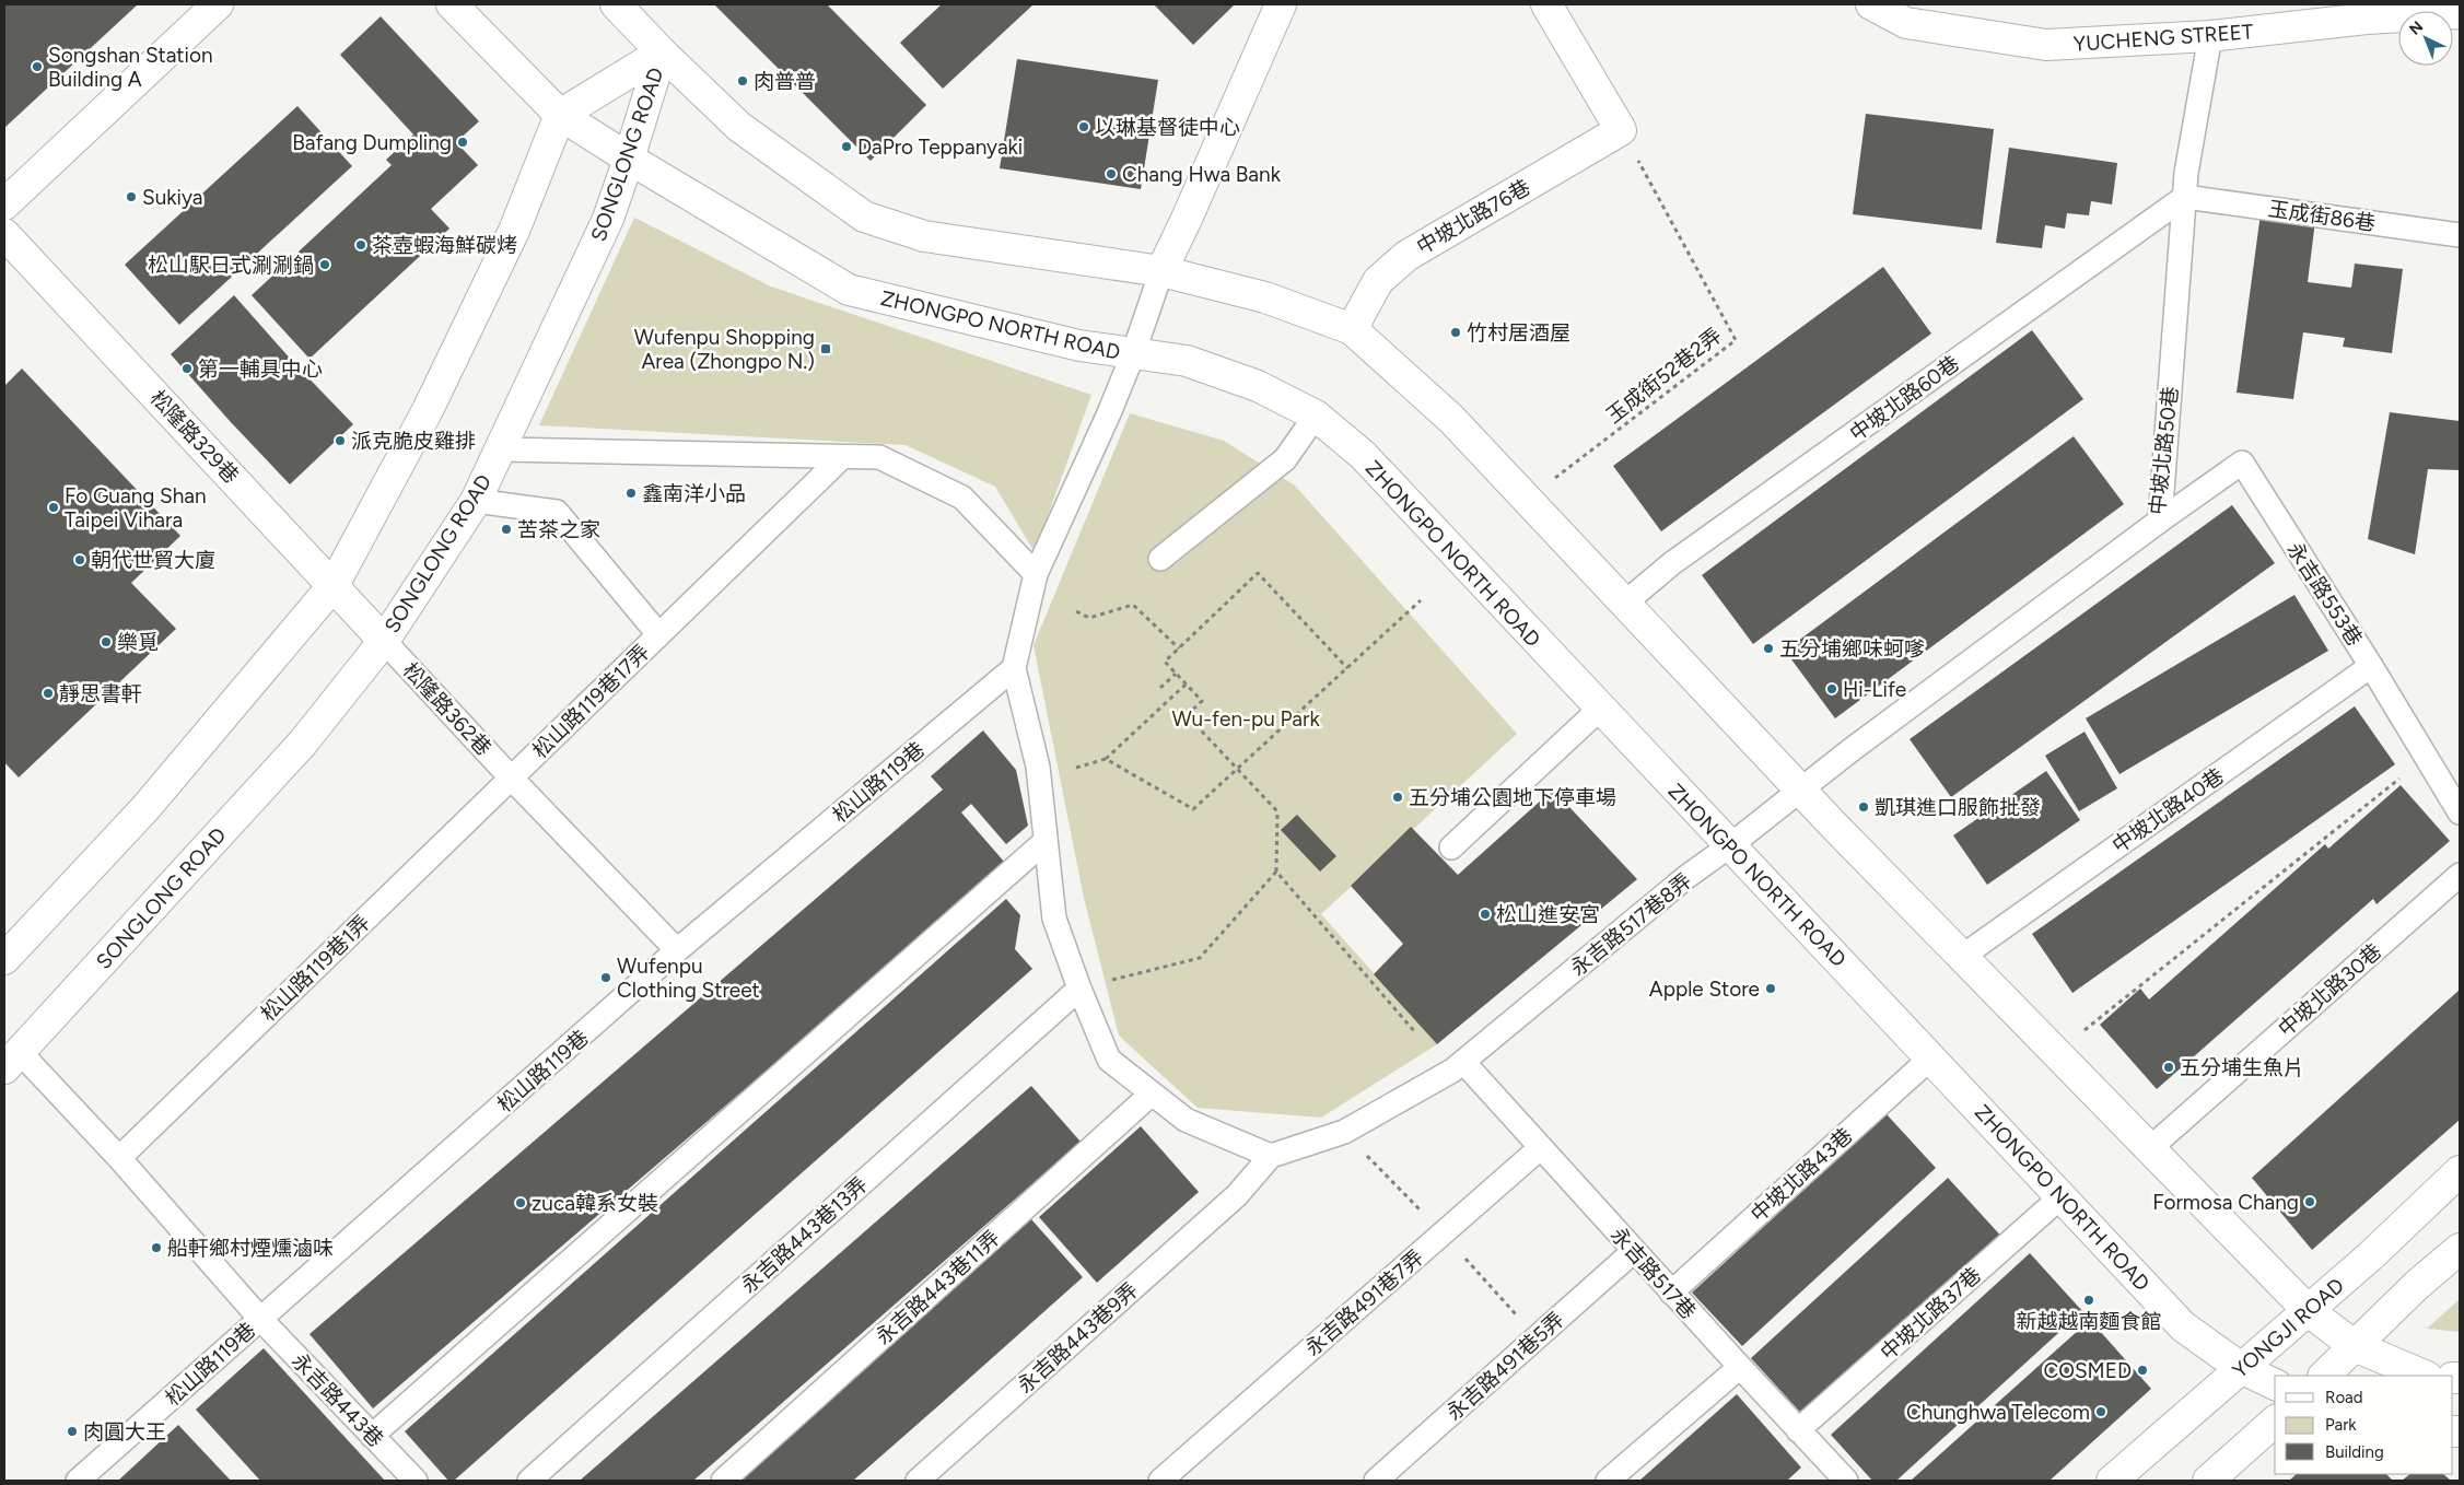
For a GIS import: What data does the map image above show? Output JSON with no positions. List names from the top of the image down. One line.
{"streets":{"street":["YUCHENG STREET","SONGLONG ROAD","中坡北路76巷","ZHONGPO NORTH ROAD","松隆路329巷","YONGJI ROAD"],"lane":["玉成街86巷","中坡北路60巷","中坡北路50巷","永吉路553巷","松山路119巷17弄","松隆路362巷","松山路119巷","中坡北路40巷","永吉路517巷8弄","松山路119巷1弄","中坡北路30巷","中坡北路43巷","永吉路443巷13弄","永吉路517巷","永吉路443巷11弄","永吉路491巷7弄","中坡北路37巷","永吉路443巷9弄","永吉路491巷5弄","永吉路443巷"],"path":["玉成街52巷2弄"]},"crossings":[["YUCHENG STREET","中坡北路50巷"],["SONGLONG ROAD","ZHONGPO NORTH ROAD"],["SONGLONG ROAD","松隆路329巷"],["SONGLONG ROAD","松隆路362巷"],["玉成街86巷","中坡北路60巷"],["玉成街86巷","中坡北路50巷"],["中坡北路76巷","玉成街52巷2弄"],["ZHONGPO NORTH ROAD","永吉路517巷8弄"],["ZHONGPO NORTH ROAD","中坡北路43巷"],["ZHONGPO NORTH ROAD","中坡北路37巷"],["ZHONGPO NORTH ROAD","YONGJI ROAD"],["中坡北路60巷","中坡北路50巷"],["松隆路329巷","松隆路362巷"],["中坡北路50巷","永吉路553巷"],["中坡北路50巷","永吉路517巷8弄"],["永吉路553巷","中坡北路40巷"],["松山路119巷17弄","松隆路362巷"],["松山路119巷17弄","松山路119巷1弄"],["松隆路362巷","松山路119巷1弄"],["松山路119巷","永吉路443巷"],["永吉路517巷8弄","永吉路517巷"],["永吉路517巷8弄","永吉路443巷9弄"],["中坡北路43巷","永吉路517巷"],["永吉路517巷","永吉路491巷7弄"],["永吉路517巷","中坡北路37巷"],["永吉路517巷","永吉路491巷5弄"]],"parks":["Wu-fen-pu Park"],"places":{"other":["Songshan Station Building A","肉普普","以琳基督徒中心","Bafang Dumpling","DaPro Teppanyaki","Chang Hwa Bank","Sukiya","茶壺蝦海鮮碳烤","松山駅日式涮涮鍋","竹村居酒屋","第一輔具中心","派克脆皮雞排","鑫南洋小品","Fo Guang Shan Taipei Vihara","苦茶之家","朝代世貿大廈","樂覓","五分埔鄉味蚵嗲","Hi-Life","靜思書軒","五分埔公園地下停車場","凱琪進口服飾批發","松山進安宮","Wufenpu Clothing Street","Apple Store","五分埔生魚片","Formosa Chang","zuca韓系女裝","船軒鄉村煙燻滷味","新越越南麵食館","COSMED","Chunghwa Telecom","肉圓大王"],"transit":["Wufenpu Shopping Area (Zhongpo N.)"]},"legend":["Road","Park","Building"],"north":"top left"}
